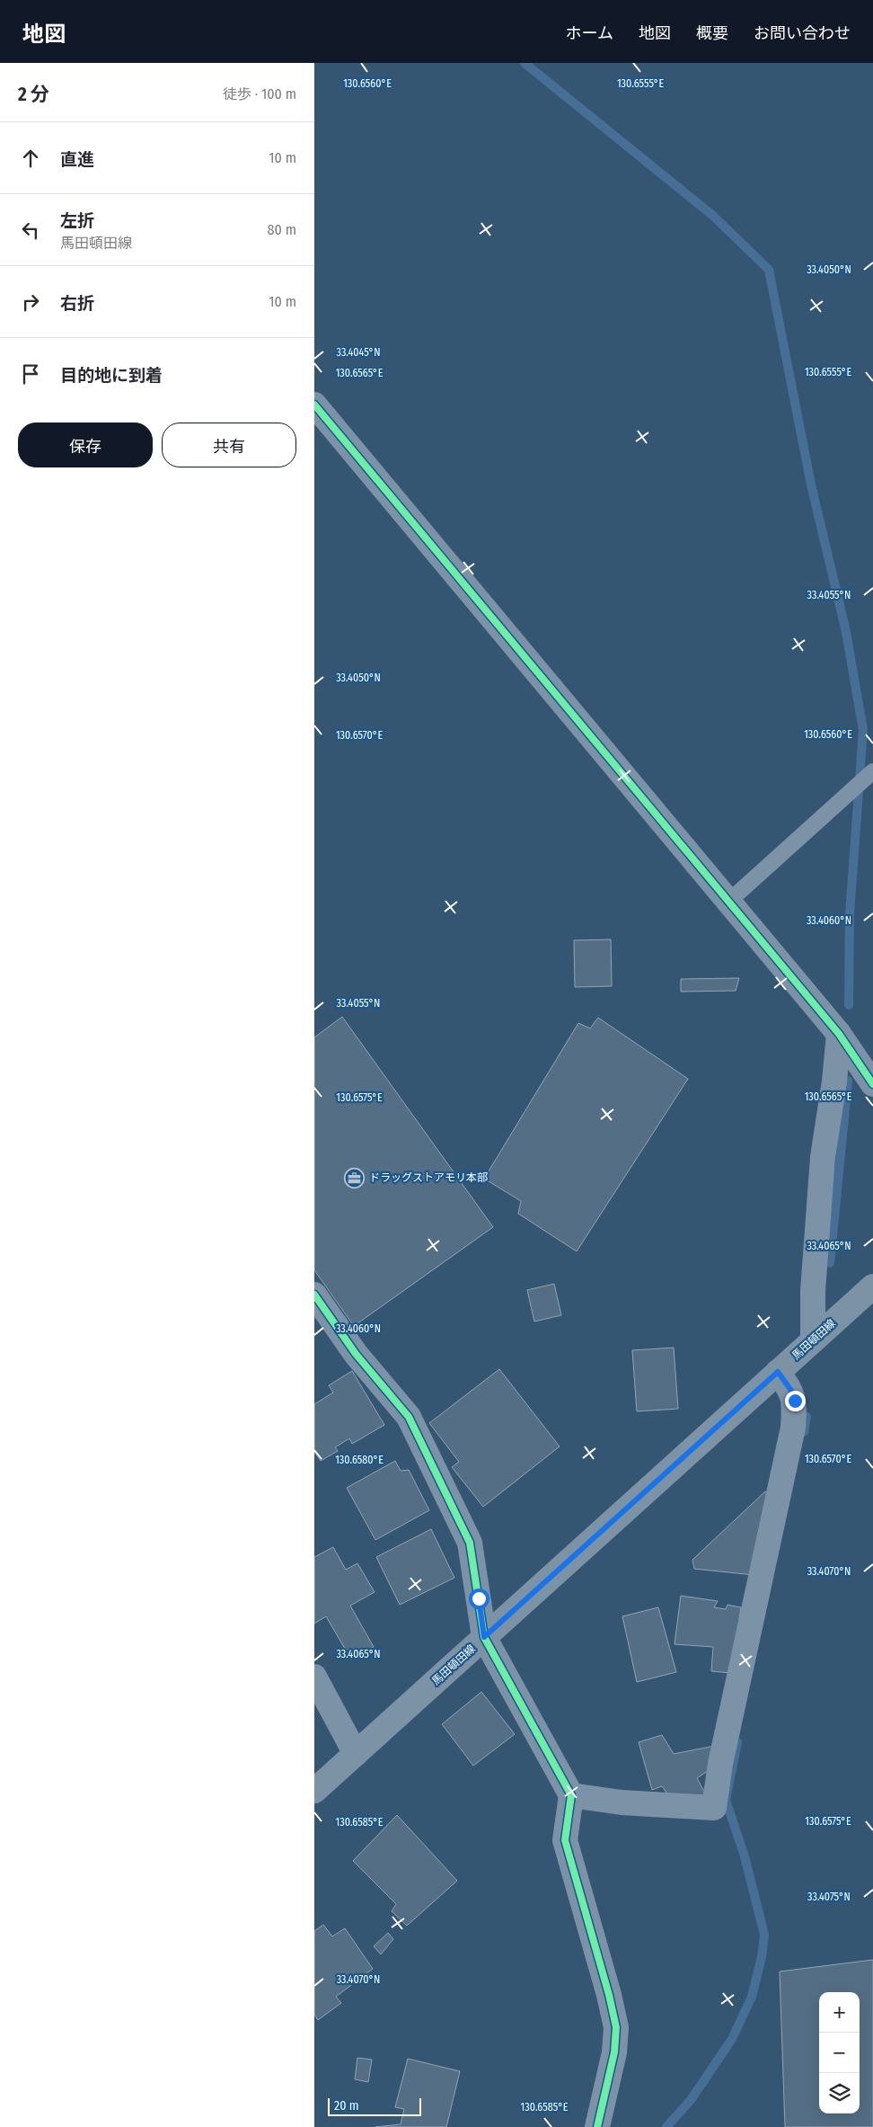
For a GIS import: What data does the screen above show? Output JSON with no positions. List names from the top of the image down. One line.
{"streets":{"main road":["馬田頓田線"]},"places":{"office":["ドラッグストアモリ本部"]},"scale_bar":"20 m","page":{"header":"地図","nav":["ホーム","地図","概要","お問い合わせ"],"heading":["2 分","徒歩 · 100 m"],"list":[["直進","10 m"],["左折","馬田頓田線","80 m"],["右折","10 m"],"目的地に到着"],"buttons":["保存","共有"],"map_buttons":["+","−"],"scale":"20 m"},"coordinates":["130.6560°E","130.6555°E","33.4050°N","33.4045°N","130.6565°E","33.4055°N","130.6570°E","33.4060°N","130.6575°E","33.4065°N","130.6580°E","33.4070°N","130.6585°E","33.4075°N"]}
